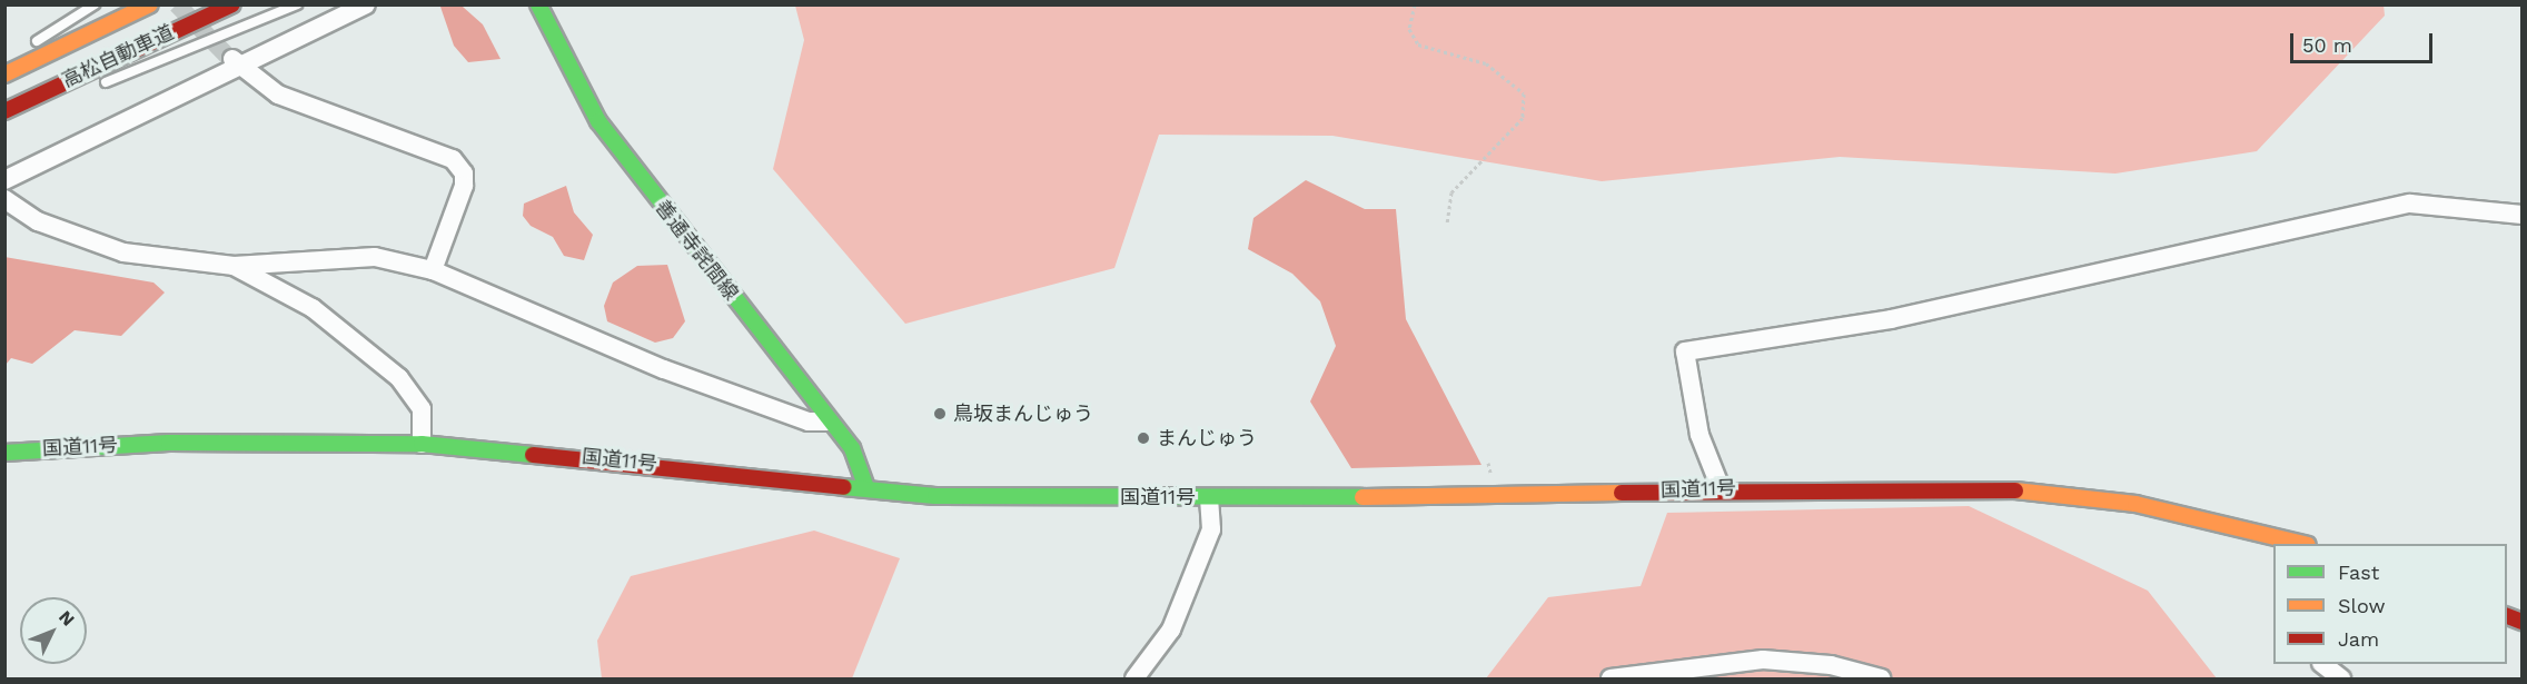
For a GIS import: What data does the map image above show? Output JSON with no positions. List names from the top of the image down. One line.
{"streets":{"main road":["高松自動車道","善通寺詫間線","国道11号"]},"crossings":[["善通寺詫間線","国道11号"]],"places":["鳥坂まんじゅう","まんじゅう"],"legend":["Fast","Slow","Jam"],"scale_bar":"50 m","north":"top right"}
